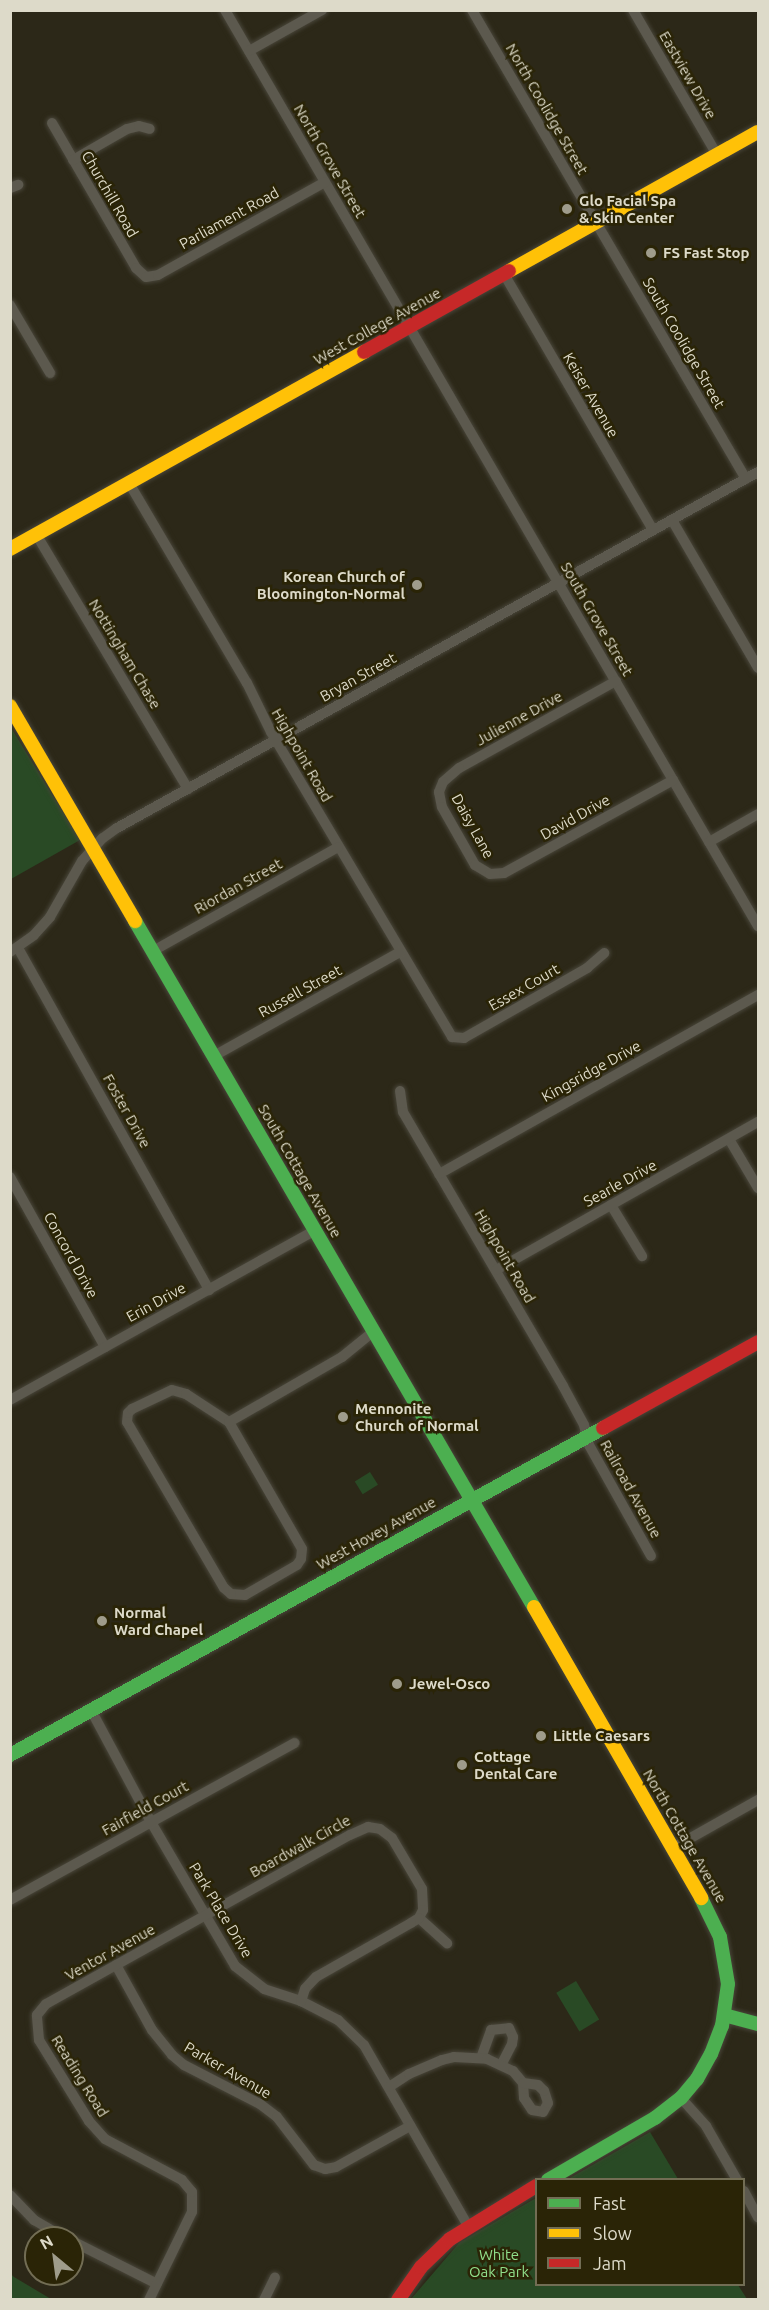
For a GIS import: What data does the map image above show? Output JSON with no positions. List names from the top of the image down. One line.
{"streets":{"main road":["West College Avenue","South Cottage Avenue","West Hovey Avenue","North Cottage Avenue"],"street":["Eastview Drive","North Coolidge Street","North Grove Street","Churchill Road","Parliament Road","South Coolidge Street","Keiser Avenue","South Grove Street","Nottingham Chase","Bryan Street","Julienne Drive","Highpoint Road","David Drive","Daisy Lane","Riordan Street","Essex Court","Russell Street","Kingsridge Drive","Foster Drive","Searle Drive","Concord Drive","Erin Drive","Railroad Avenue","Fairfield Court","Boardwalk Circle","Park Place Drive","Ventor Avenue","Parker Avenue","Reading Road"]},"crossings":[["Eastview Drive","West College Avenue"],["North Coolidge Street","West College Avenue"],["North Coolidge Street","South Coolidge Street"],["North Grove Street","Parliament Road"],["North Grove Street","West College Avenue"],["North Grove Street","South Grove Street"],["Churchill Road","Parliament Road"],["West College Avenue","South Coolidge Street"],["West College Avenue","Keiser Avenue"],["West College Avenue","South Grove Street"],["West College Avenue","Nottingham Chase"],["West College Avenue","Highpoint Road"],["South Coolidge Street","Bryan Street"],["Keiser Avenue","Bryan Street"],["South Grove Street","Bryan Street"],["South Grove Street","Julienne Drive"],["South Grove Street","David Drive"],["Nottingham Chase","Bryan Street"],["Bryan Street","Highpoint Road"],["Bryan Street","Foster Drive"],["Bryan Street","South Cottage Avenue"],["Julienne Drive","Daisy Lane"],["Highpoint Road","Riordan Street"],["Highpoint Road","Essex Court"],["Highpoint Road","Russell Street"],["Highpoint Road","Kingsridge Drive"],["Highpoint Road","Searle Drive"],["Highpoint Road","Railroad Avenue"],["Highpoint Road","West Hovey Avenue"],["David Drive","Daisy Lane"],["Riordan Street","South Cottage Avenue"],["Russell Street","South Cottage Avenue"],["Foster Drive","Erin Drive"],["South Cottage Avenue","Erin Drive"],["South Cottage Avenue","West Hovey Avenue"],["South Cottage Avenue","North Cottage Avenue"],["Concord Drive","Erin Drive"],["Railroad Avenue","West Hovey Avenue"],["West Hovey Avenue","Park Place Drive"],["Fairfield Court","Park Place Drive"],["Boardwalk Circle","Park Place Drive"],["Boardwalk Circle","Ventor Avenue"],["Park Place Drive","Ventor Avenue"],["Park Place Drive","Parker Avenue"],["Ventor Avenue","Parker Avenue"],["Ventor Avenue","Reading Road"]],"parks":["White Oak Park"],"places":["Glo Facial Spa & Skin Center","FS Fast Stop","Korean Church of Bloomington-Normal","Mennonite Church of Normal","Normal Ward Chapel","Jewel-Osco","Little Caesars","Cottage Dental Care"],"legend":["Fast","Slow","Jam"],"north":"top left"}
